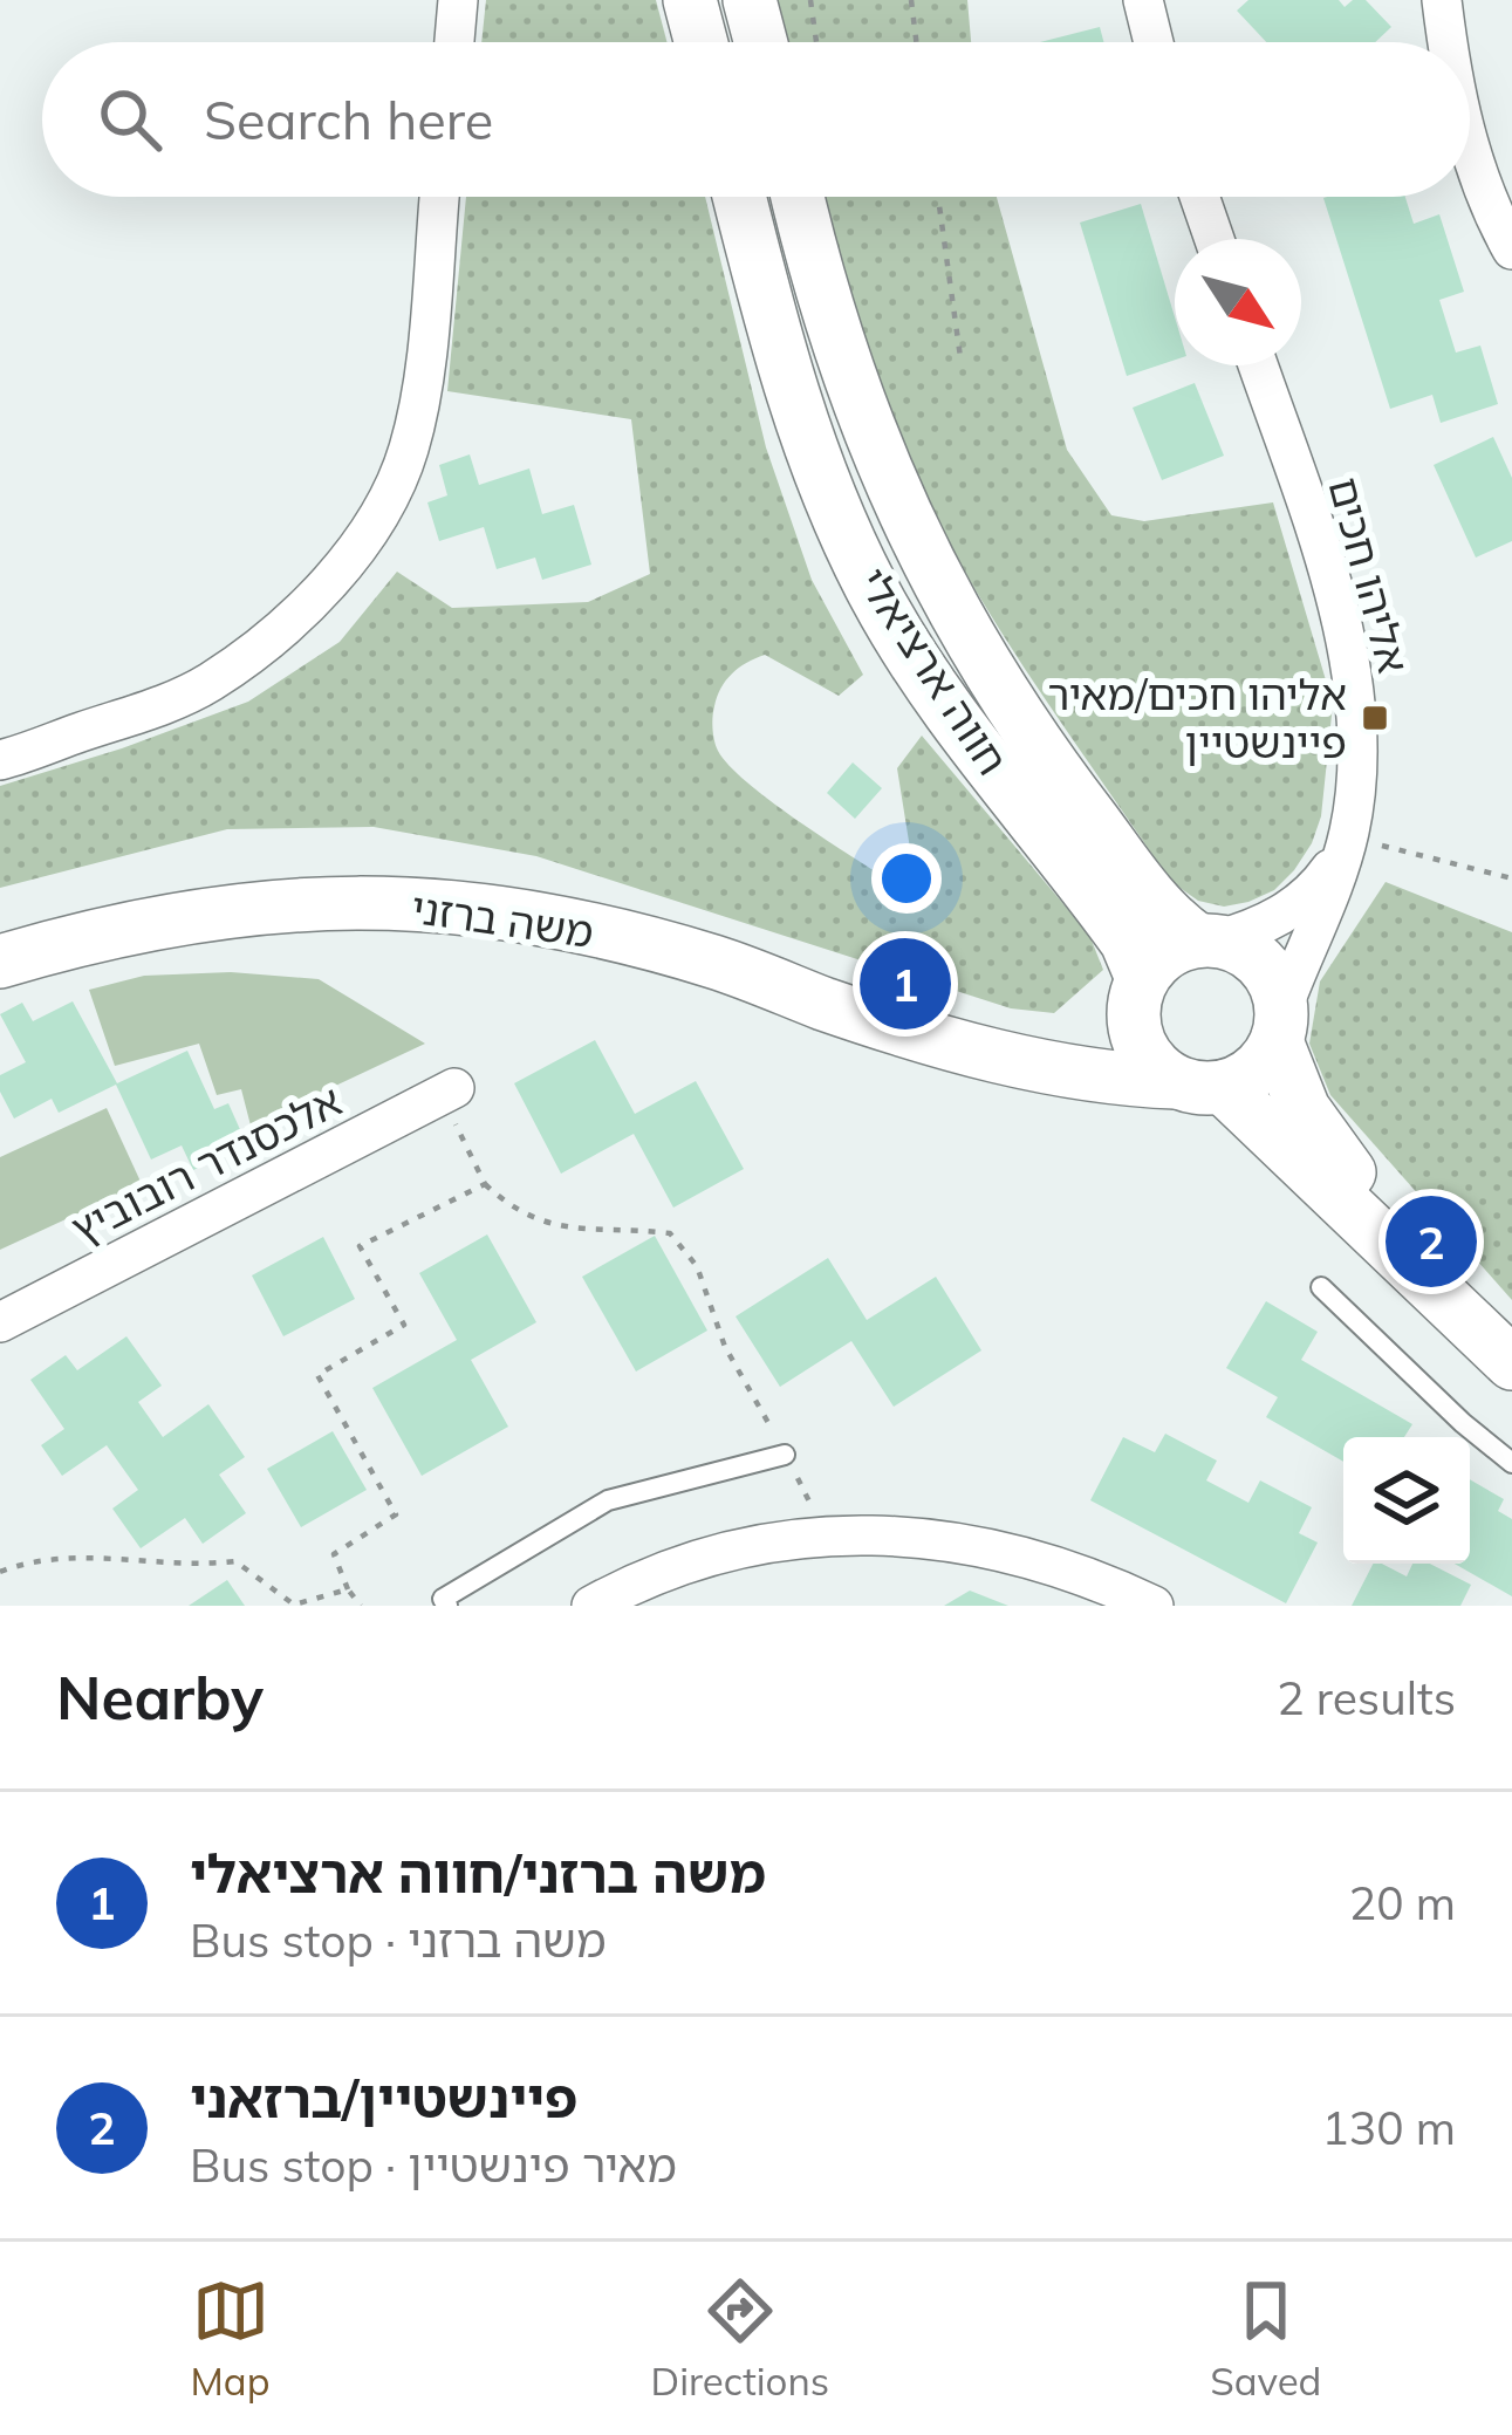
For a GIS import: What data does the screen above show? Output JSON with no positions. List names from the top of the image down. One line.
{"streets":{"street":["אליהו חכים","חווה ארציאלי","משה ברזני","אלכסנדר רובוביץ"]},"crossings":[["אליהו חכים","חווה ארציאלי"],["אליהו חכים","משה ברזני"],["חווה ארציאלי","משה ברזני"]],"places":{"transit":["אליהו חכים/מאיר פיינשטיין"]},"north":"bottom right","page":{"search":"Search here","pins":["1","2"],"heading":["Nearby","2 results"],"list":[{"mark":"1","name":"משה ברזני/חווה ארציאלי","note":"Bus stop · משה ברזני","value":"20 m"},{"mark":"2","name":"פיינשטיין/ברזאני","note":"Bus stop · מאיר פינשטיין","value":"130 m"}],"nav":["Map","Directions","Saved"]}}
